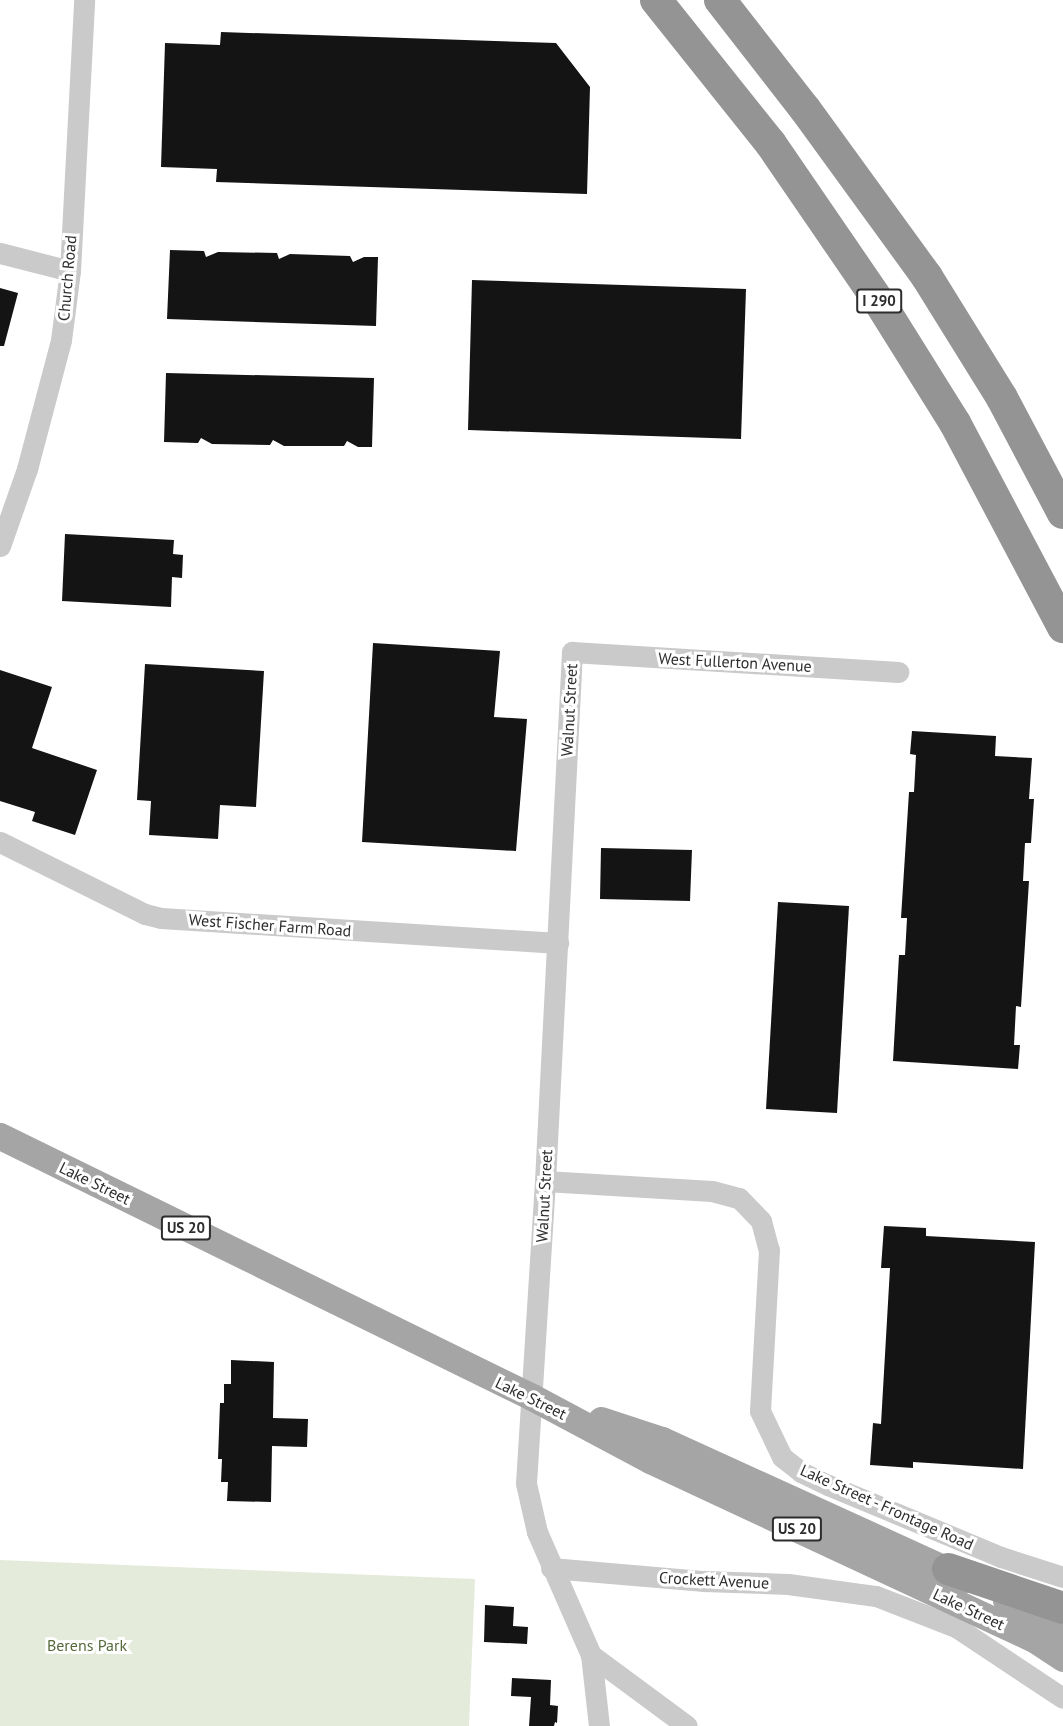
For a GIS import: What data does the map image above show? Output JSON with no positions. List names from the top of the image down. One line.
{"streets":{"highway":["I 290","US 20"],"main road":["Lake Street"],"street":["Church Road","West Fullerton Avenue","Walnut Street","West Fischer Farm Road","Lake Street - Frontage Road","Crockett Avenue"]},"crossings":[["West Fullerton Avenue","Walnut Street"],["Walnut Street","West Fischer Farm Road"],["Walnut Street","Lake Street"],["Walnut Street","Lake Street - Frontage Road"],["Walnut Street","Crockett Avenue"],["Lake Street","US 20"]],"parks":["Berens Park"]}
